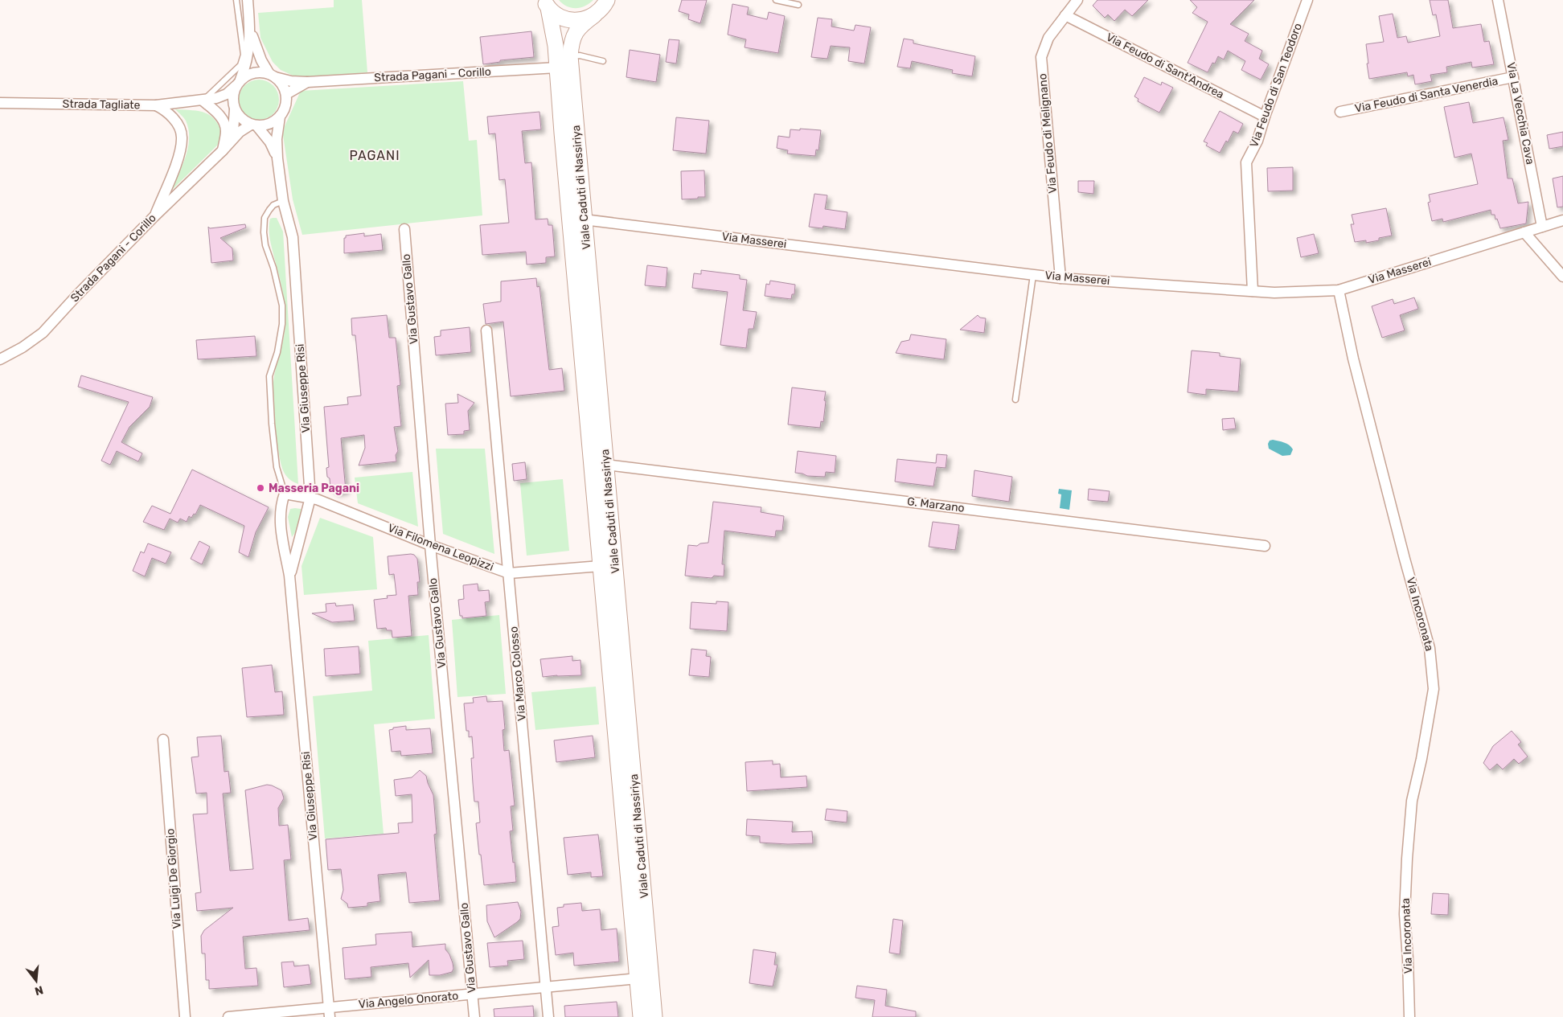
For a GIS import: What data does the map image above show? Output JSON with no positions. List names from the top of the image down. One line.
{"streets":{"main road":["Viale Caduti di Nassiriya"],"street":["Via Feudo di Sant'Andrea","Strada Pagani - Corillo","Via Feudo di San Teodoro","Via Feudo di Santa Venerdia","Strada Tagliate","Via La Vecchia Cava","Via Feudo di Melignano","Via Masserei","Via Gustavo Gallo","Via Giuseppe Risi","G. Marzano","Via Filomena Leopizzi","Via Incoronata","Via Marco Colosso","Via Luigi De Giorgio","Via Angelo Onorato"]},"crossings":[["Via Feudo di Sant'Andrea","Via Feudo di San Teodoro"],["Via Feudo di Sant'Andrea","Via Feudo di Melignano"],["Strada Pagani - Corillo","Strada Tagliate"],["Strada Pagani - Corillo","Viale Caduti di Nassiriya"],["Strada Pagani - Corillo","Via Giuseppe Risi"],["Via Feudo di San Teodoro","Via Masserei"],["Via Feudo di Santa Venerdia","Via La Vecchia Cava"],["Strada Tagliate","Via Giuseppe Risi"],["Via La Vecchia Cava","Via Masserei"],["Via Feudo di Melignano","Via Masserei"],["Viale Caduti di Nassiriya","Via Masserei"],["Viale Caduti di Nassiriya","G. Marzano"],["Viale Caduti di Nassiriya","Via Filomena Leopizzi"],["Viale Caduti di Nassiriya","Via Angelo Onorato"],["Via Masserei","Via Incoronata"],["Via Gustavo Gallo","Via Filomena Leopizzi"],["Via Gustavo Gallo","Via Angelo Onorato"],["Via Giuseppe Risi","Via Filomena Leopizzi"],["Via Giuseppe Risi","Via Angelo Onorato"],["Via Filomena Leopizzi","Via Marco Colosso"],["Via Marco Colosso","Via Angelo Onorato"]],"districts":["PAGANI"],"places":["Masseria Pagani"],"north":"bottom"}
